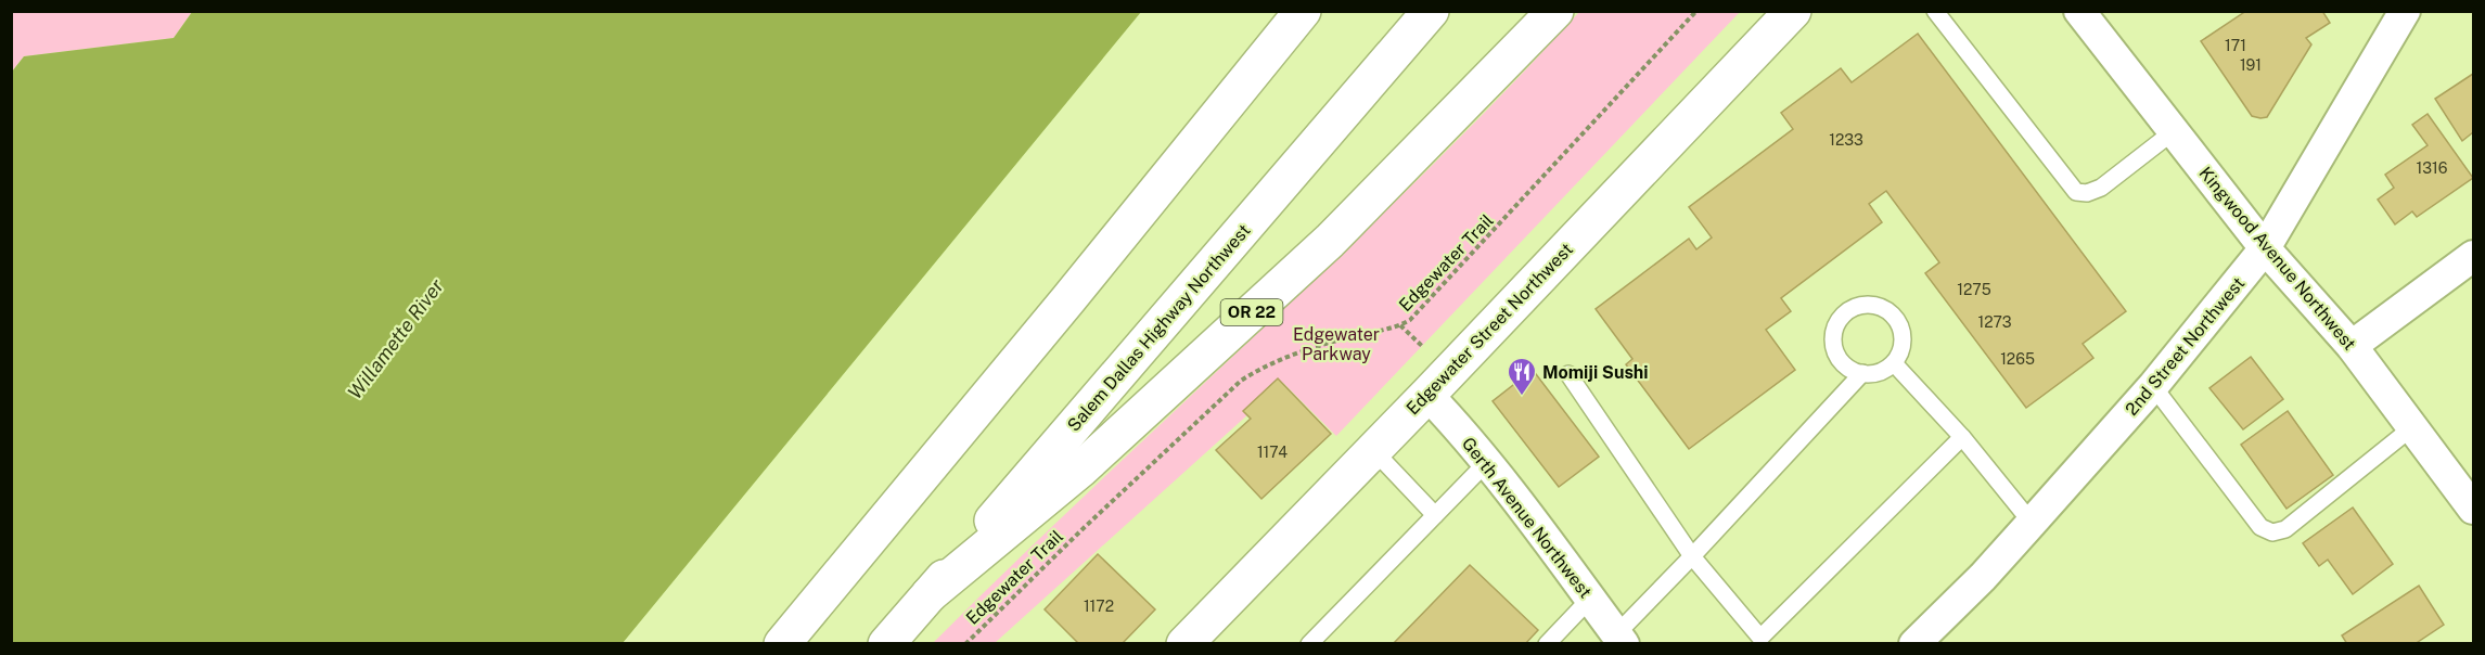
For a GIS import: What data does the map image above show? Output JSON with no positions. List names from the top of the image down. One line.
{"streets":{"main road":["OR 22","Salem Dallas Highway Northwest","Edgewater Street Northwest"],"street":["Kingwood Avenue Northwest","2nd Street Northwest","Gerth Avenue Northwest"],"path":["Edgewater Trail"]},"crossings":[["Kingwood Avenue Northwest","2nd Street Northwest"],["OR 22","Salem Dallas Highway Northwest"],["Edgewater Street Northwest","Gerth Avenue Northwest"]],"water":["Willamette River"],"parks":["Edgewater Parkway"],"places":{"restaurant":["Momiji Sushi"]},"house_numbers":["171","191","1233","1316","1275","1273","1265","1174","1172"]}
